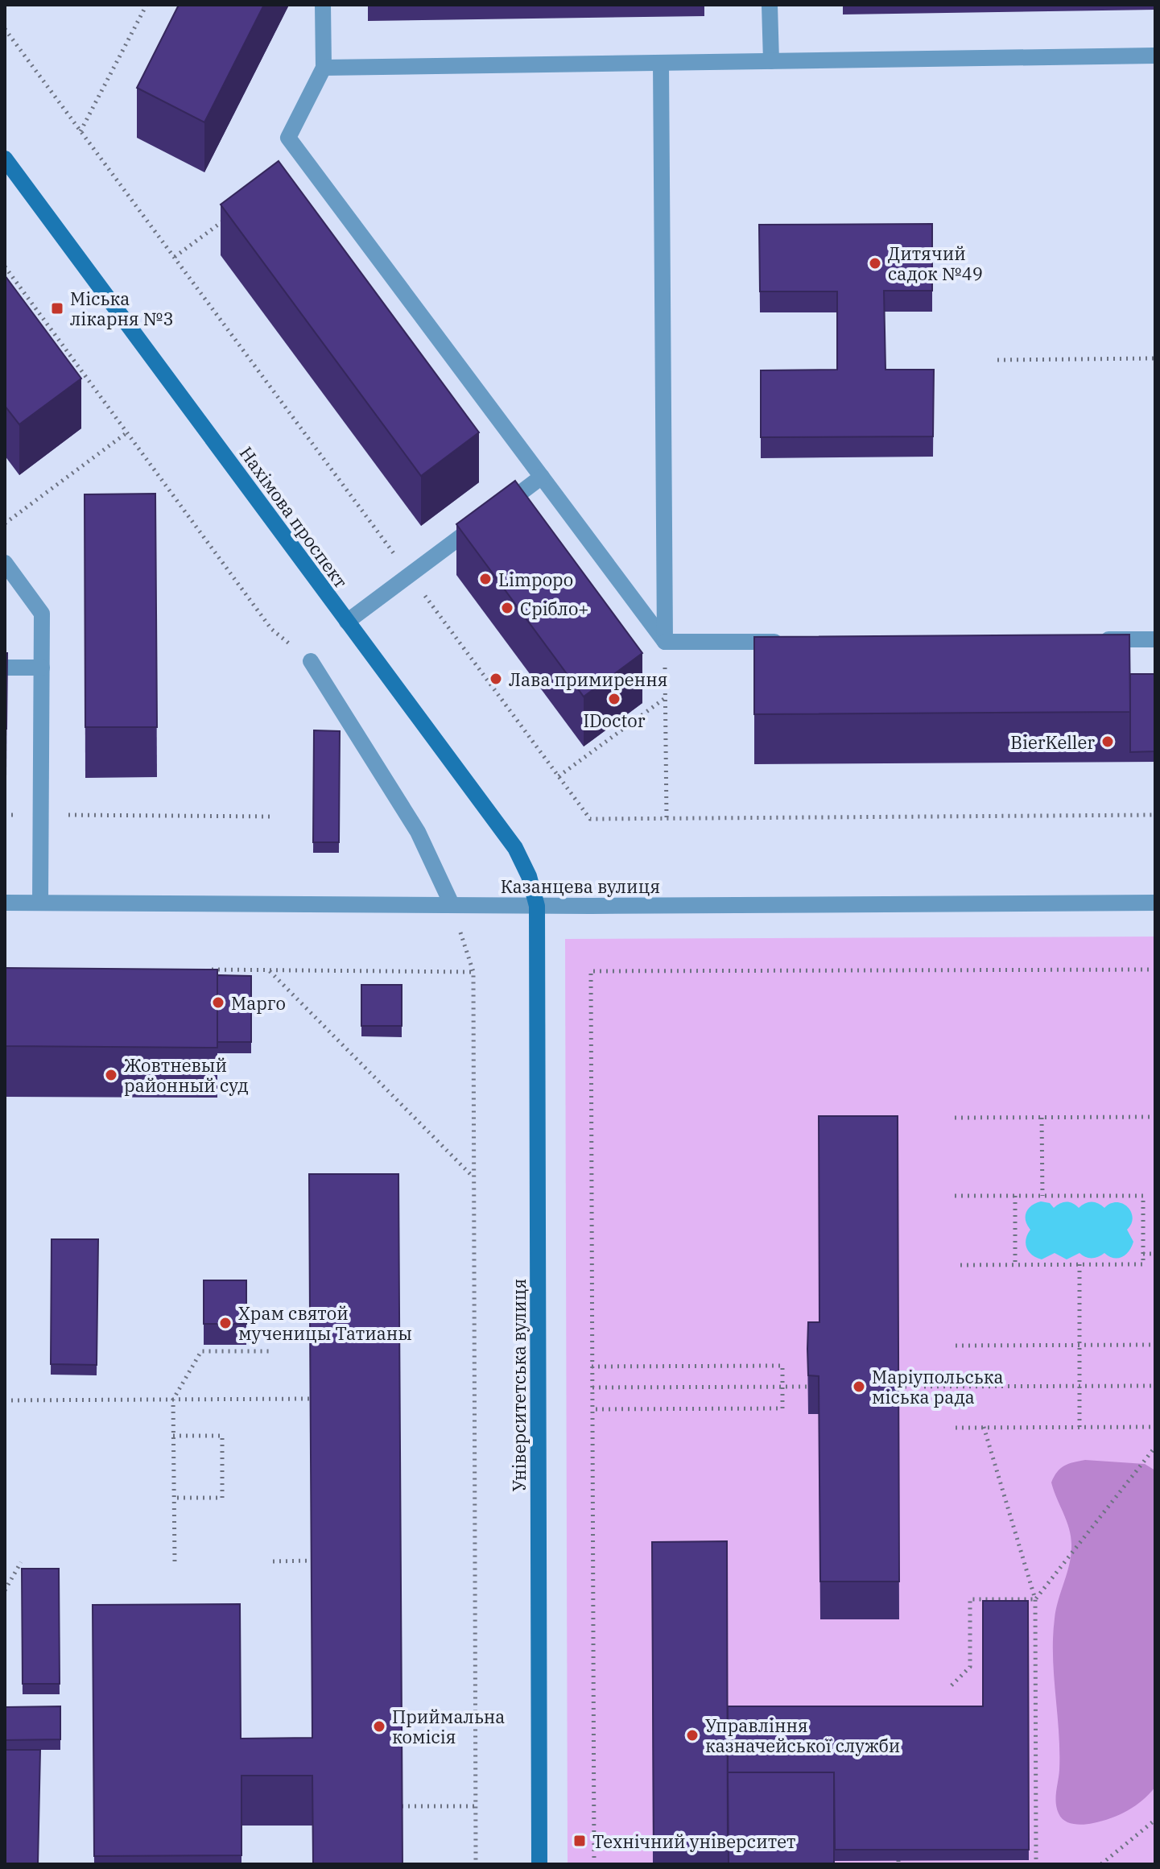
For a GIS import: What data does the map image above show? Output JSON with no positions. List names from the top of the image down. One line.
{"streets":{"main road":["Нахімова проспект","Університетська вулиця"],"street":["Казанцева вулиця"]},"crossings":[["Нахімова проспект","Казанцева вулиця"],["Нахімова проспект","Університетська вулиця"],["Казанцева вулиця","Університетська вулиця"]],"places":{"other":["Дитячий садок №49","Limpopo","Срібло+","Лава примирення","IDoctor","BierKeller","Марго","Жовтневый районный суд","Храм святой мученицы Татианы","Маріупольська міська рада","Приймальна комісія","Управління казначейської служби"],"transit":["Міська лікарня №3","Технічний університет"]}}
